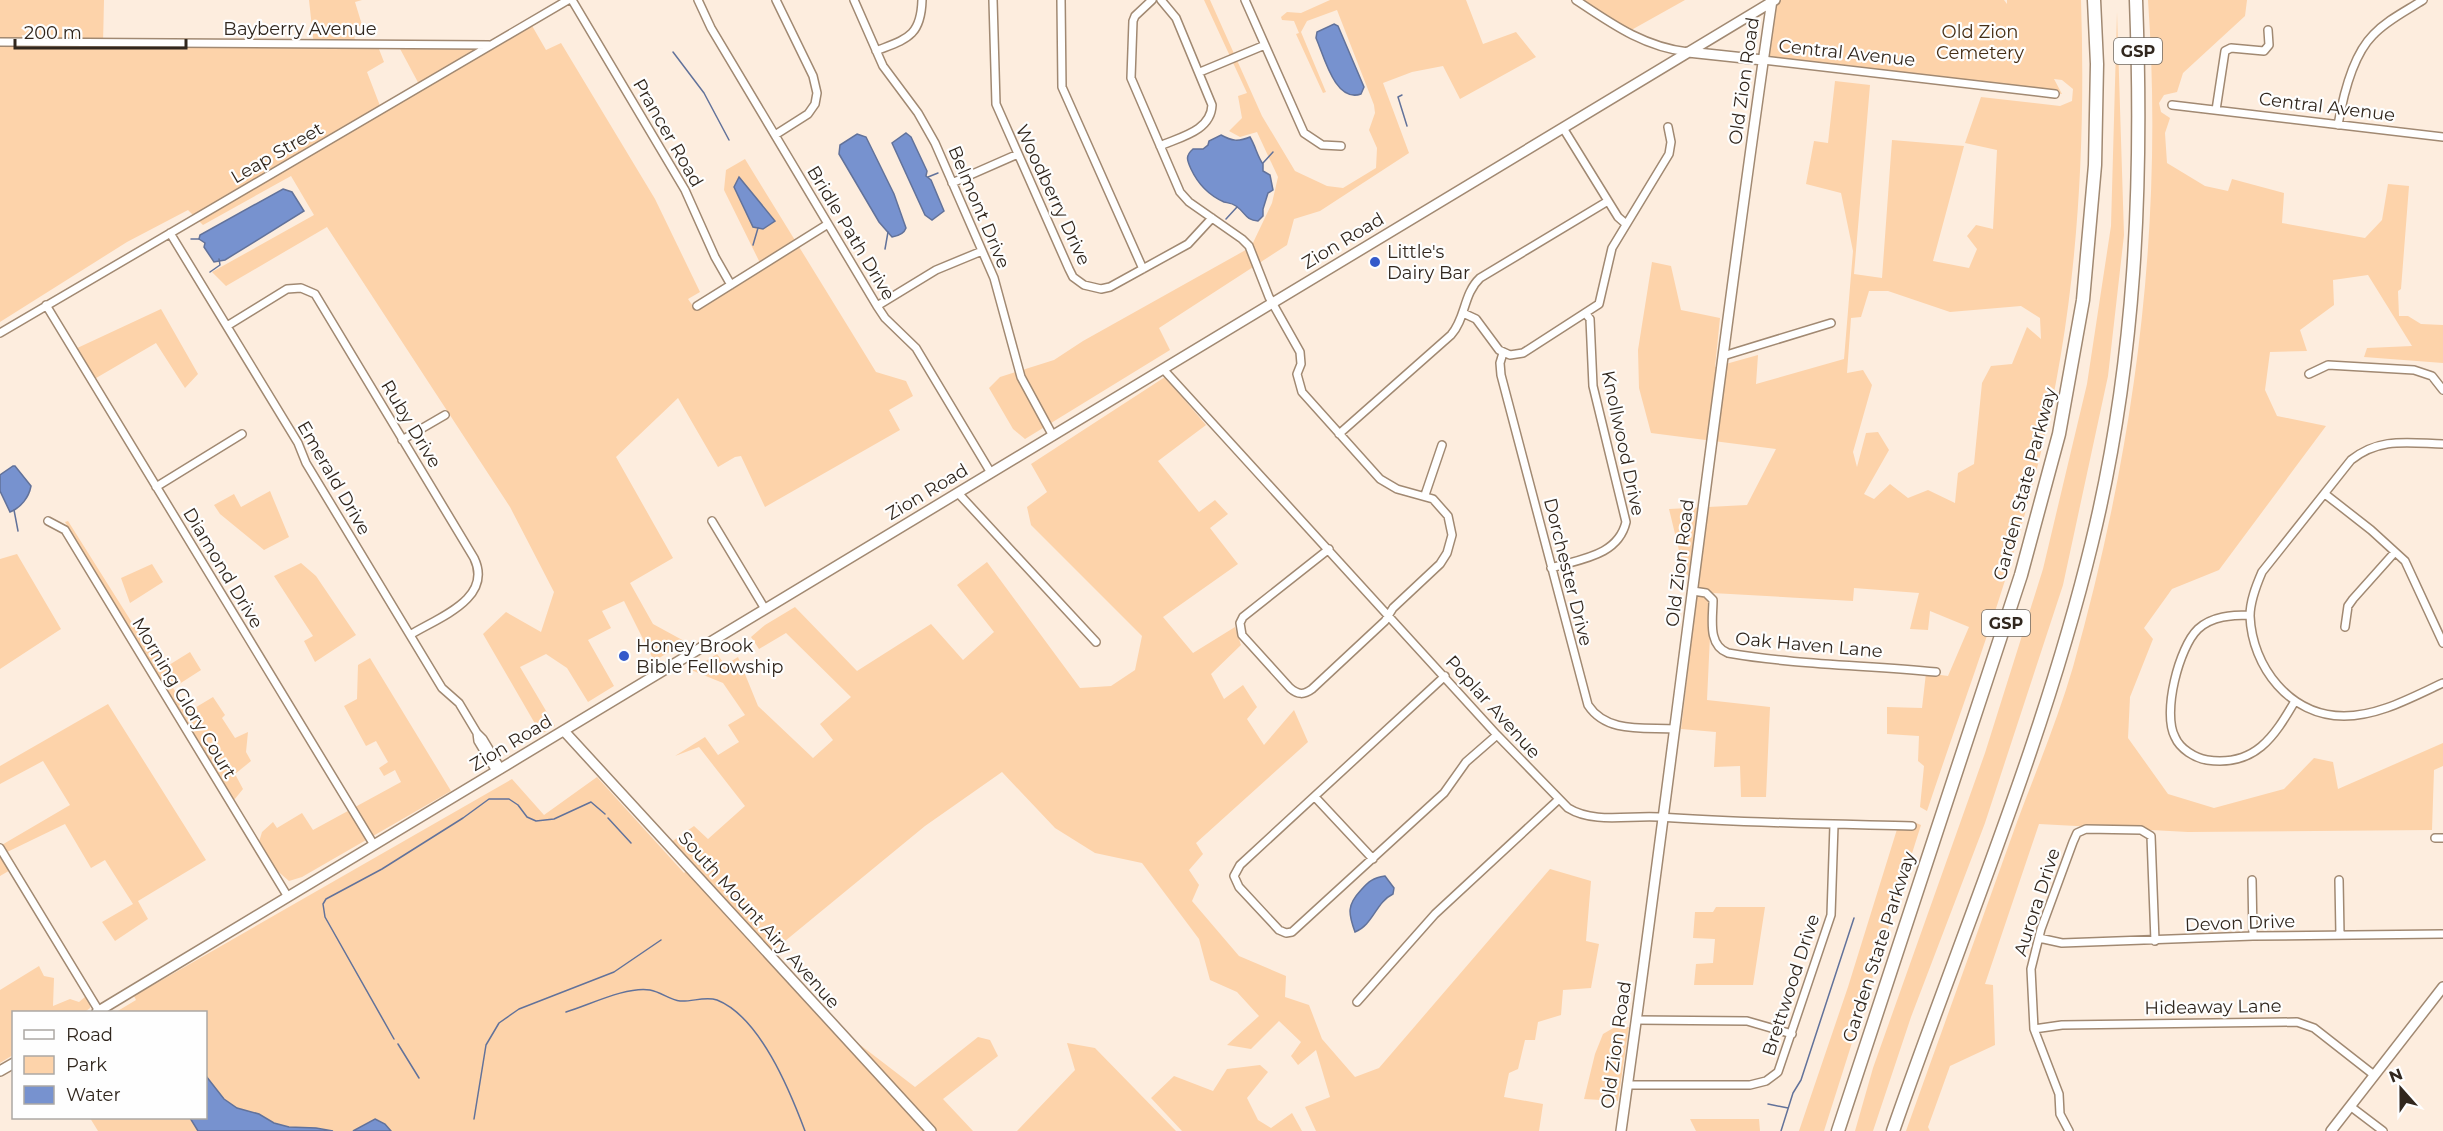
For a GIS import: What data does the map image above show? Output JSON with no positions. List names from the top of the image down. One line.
{"streets":{"highway":["GSP","Garden State Parkway"],"street":["Bayberry Avenue","Central Avenue","Old Zion Road","Prancer Road","Leap Street","Woodberry Drive","Belmont Drive","Bridle Path Drive","Zion Road","Ruby Drive","Knollwood Drive","Emerald Drive","Diamond Drive","Dorchester Drive","Oak Haven Lane","Morning Glory Court","Poplar Avenue","Aurora Drive","South Mount Airy Avenue","Devon Drive","Brettwood Drive","Hideaway Lane"]},"crossings":[["Bayberry Avenue","Leap Street"],["Central Avenue","Old Zion Road"],["Central Avenue","Zion Road"],["Old Zion Road","Zion Road"],["Old Zion Road","Dorchester Drive"],["Old Zion Road","Oak Haven Lane"],["Old Zion Road","Poplar Avenue"],["Old Zion Road","Brettwood Drive"],["Prancer Road","Leap Street"],["Leap Street","Emerald Drive"],["Leap Street","Diamond Drive"],["Belmont Drive","Zion Road"],["Bridle Path Drive","Zion Road"],["Zion Road","Emerald Drive"],["Zion Road","Diamond Drive"],["Zion Road","Morning Glory Court"],["Zion Road","Poplar Avenue"],["Zion Road","South Mount Airy Avenue"],["Ruby Drive","Emerald Drive"],["Knollwood Drive","Dorchester Drive"],["Poplar Avenue","Brettwood Drive"],["Aurora Drive","Devon Drive"],["Aurora Drive","Hideaway Lane"]],"parks":["Old Zion Cemetery"],"places":["Little's Dairy Bar","Honey Brook Bible Fellowship"],"legend":["Road","Park","Water"],"scale_bar":"200 m","north":"top"}
